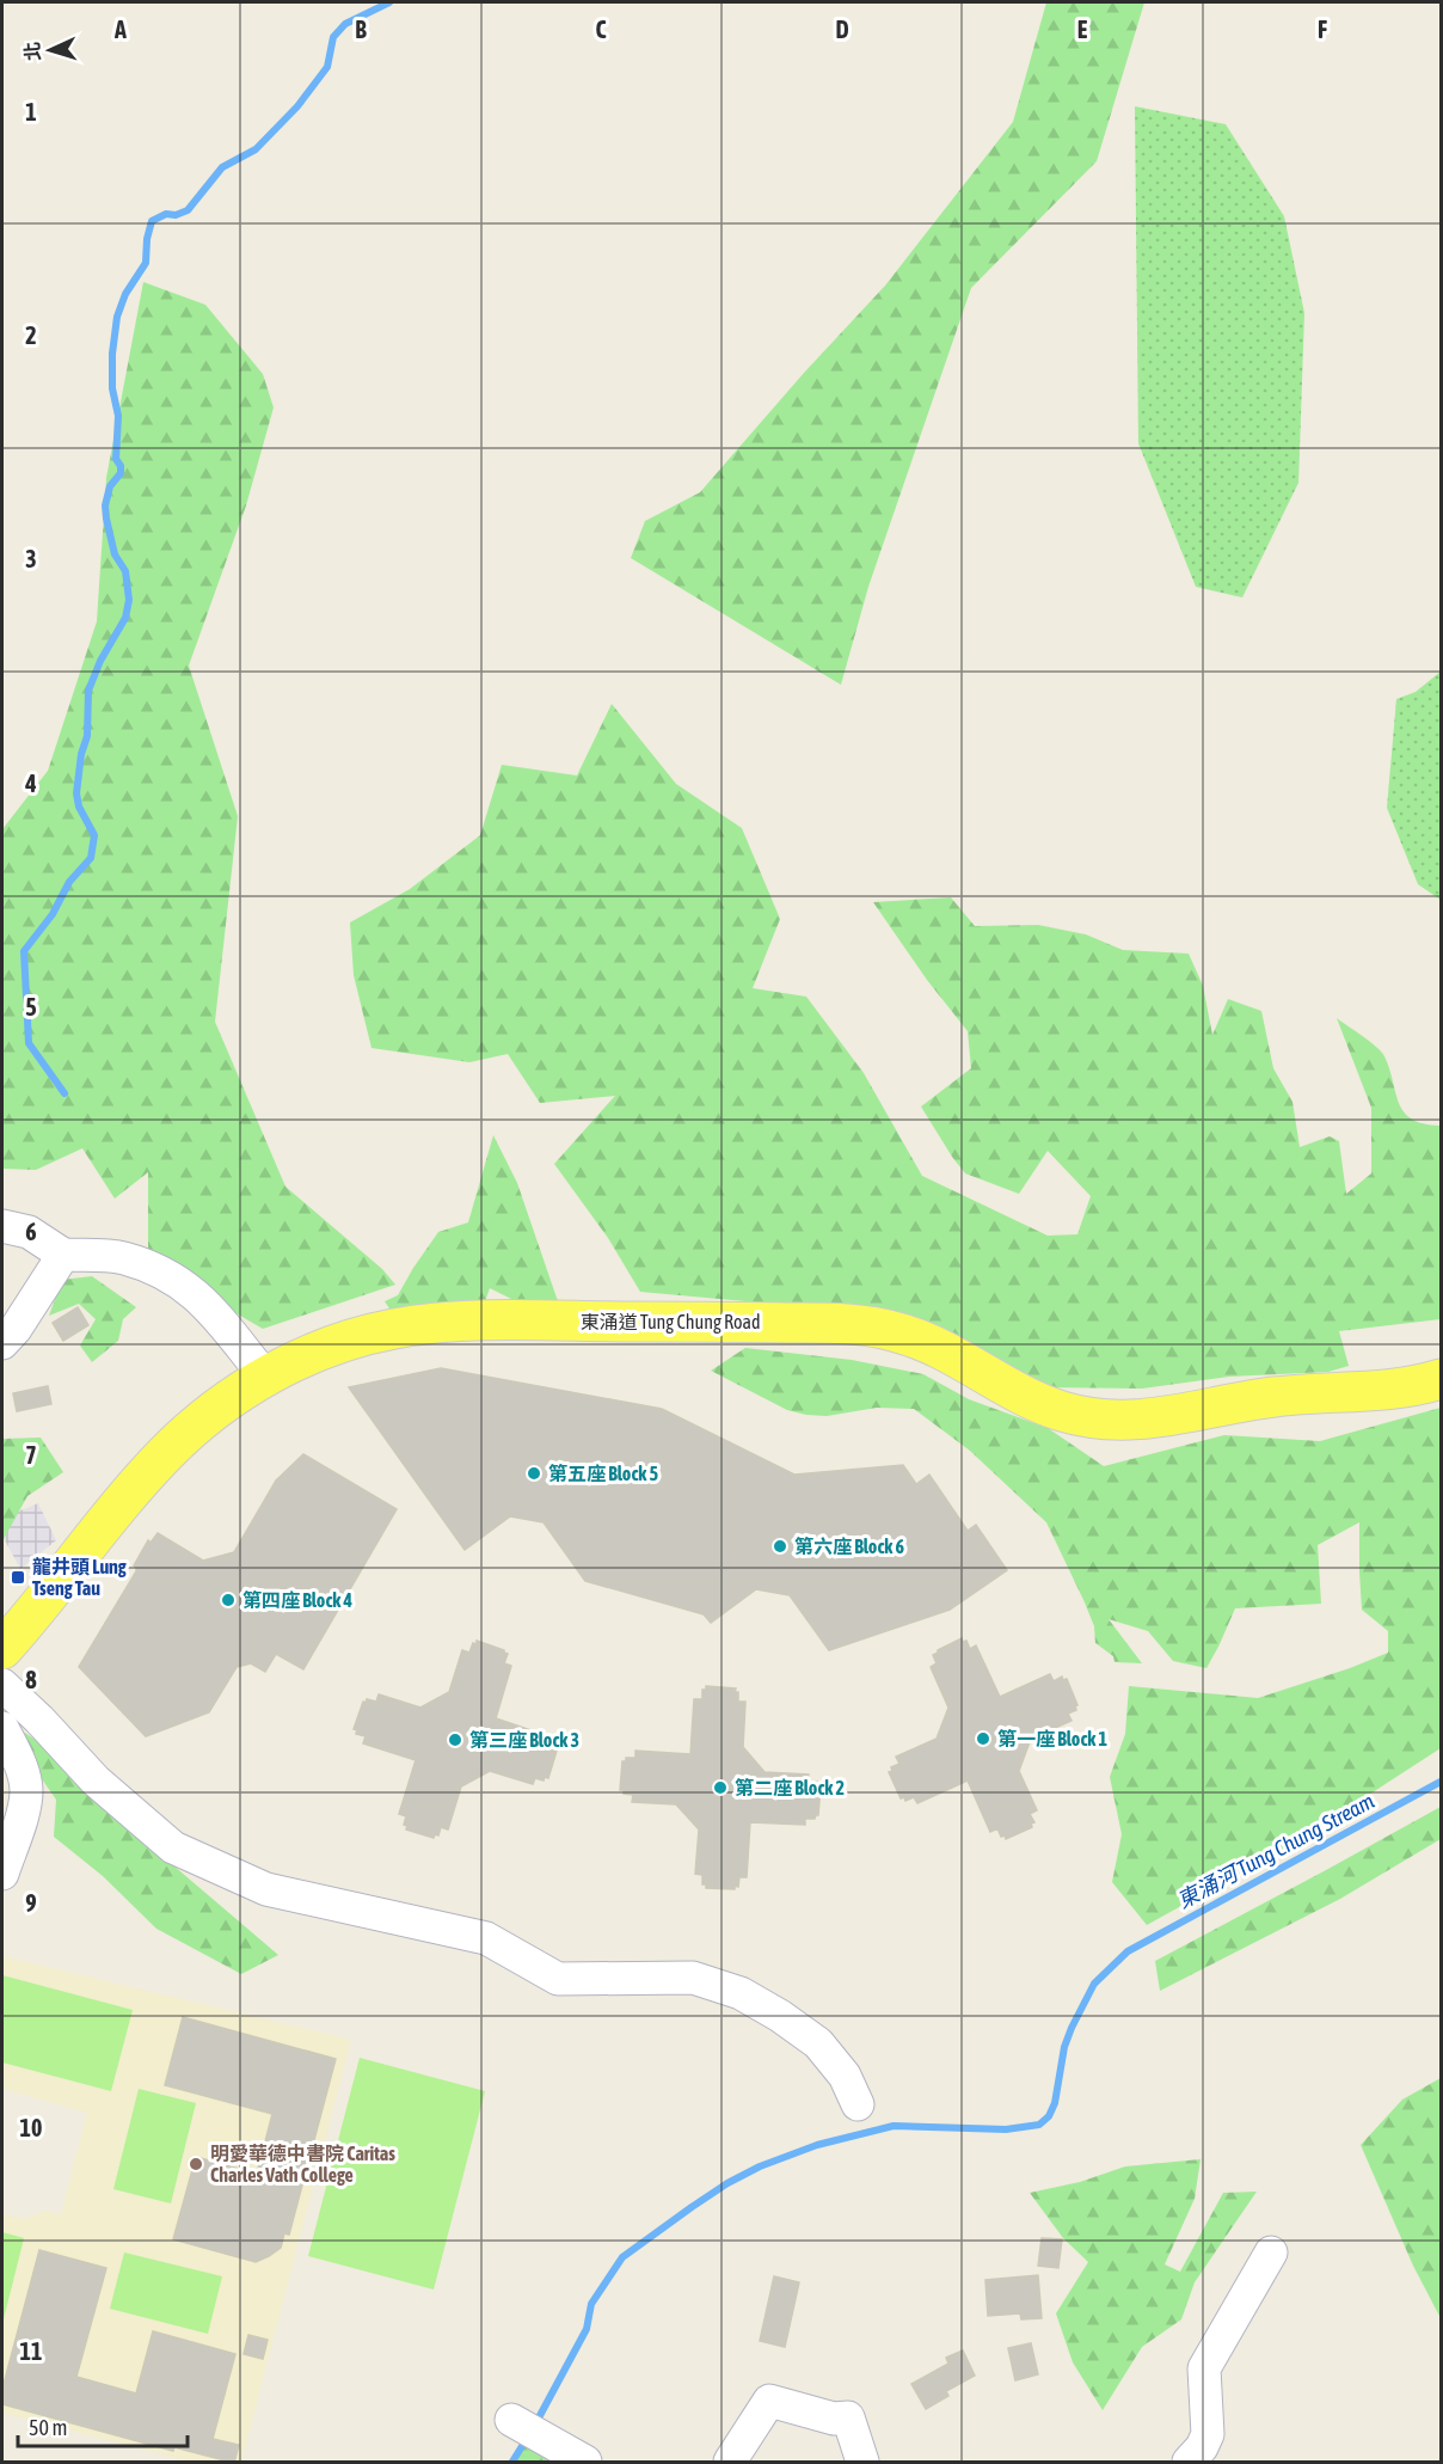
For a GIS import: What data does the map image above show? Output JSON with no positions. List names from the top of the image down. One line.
{"streets":{"main road":["東涌道 Tung Chung Road"]},"water":["東涌河 Tung Chung Stream"],"places":{"other":["第五座 Block 5","第六座 Block 6","第四座 Block 4","第一座 Block 1","第三座 Block 3","第二座 Block 2","明愛華德中書院 Caritas Charles Vath College"],"transit":["龍井頭 Lung Tseng Tau"]},"scale_bar":"50 m","north":"left","grid":{"columns":["A","B","C","D","E","F"],"rows":["1","2","3","4","5","6","7","8","9","10","11"]}}
